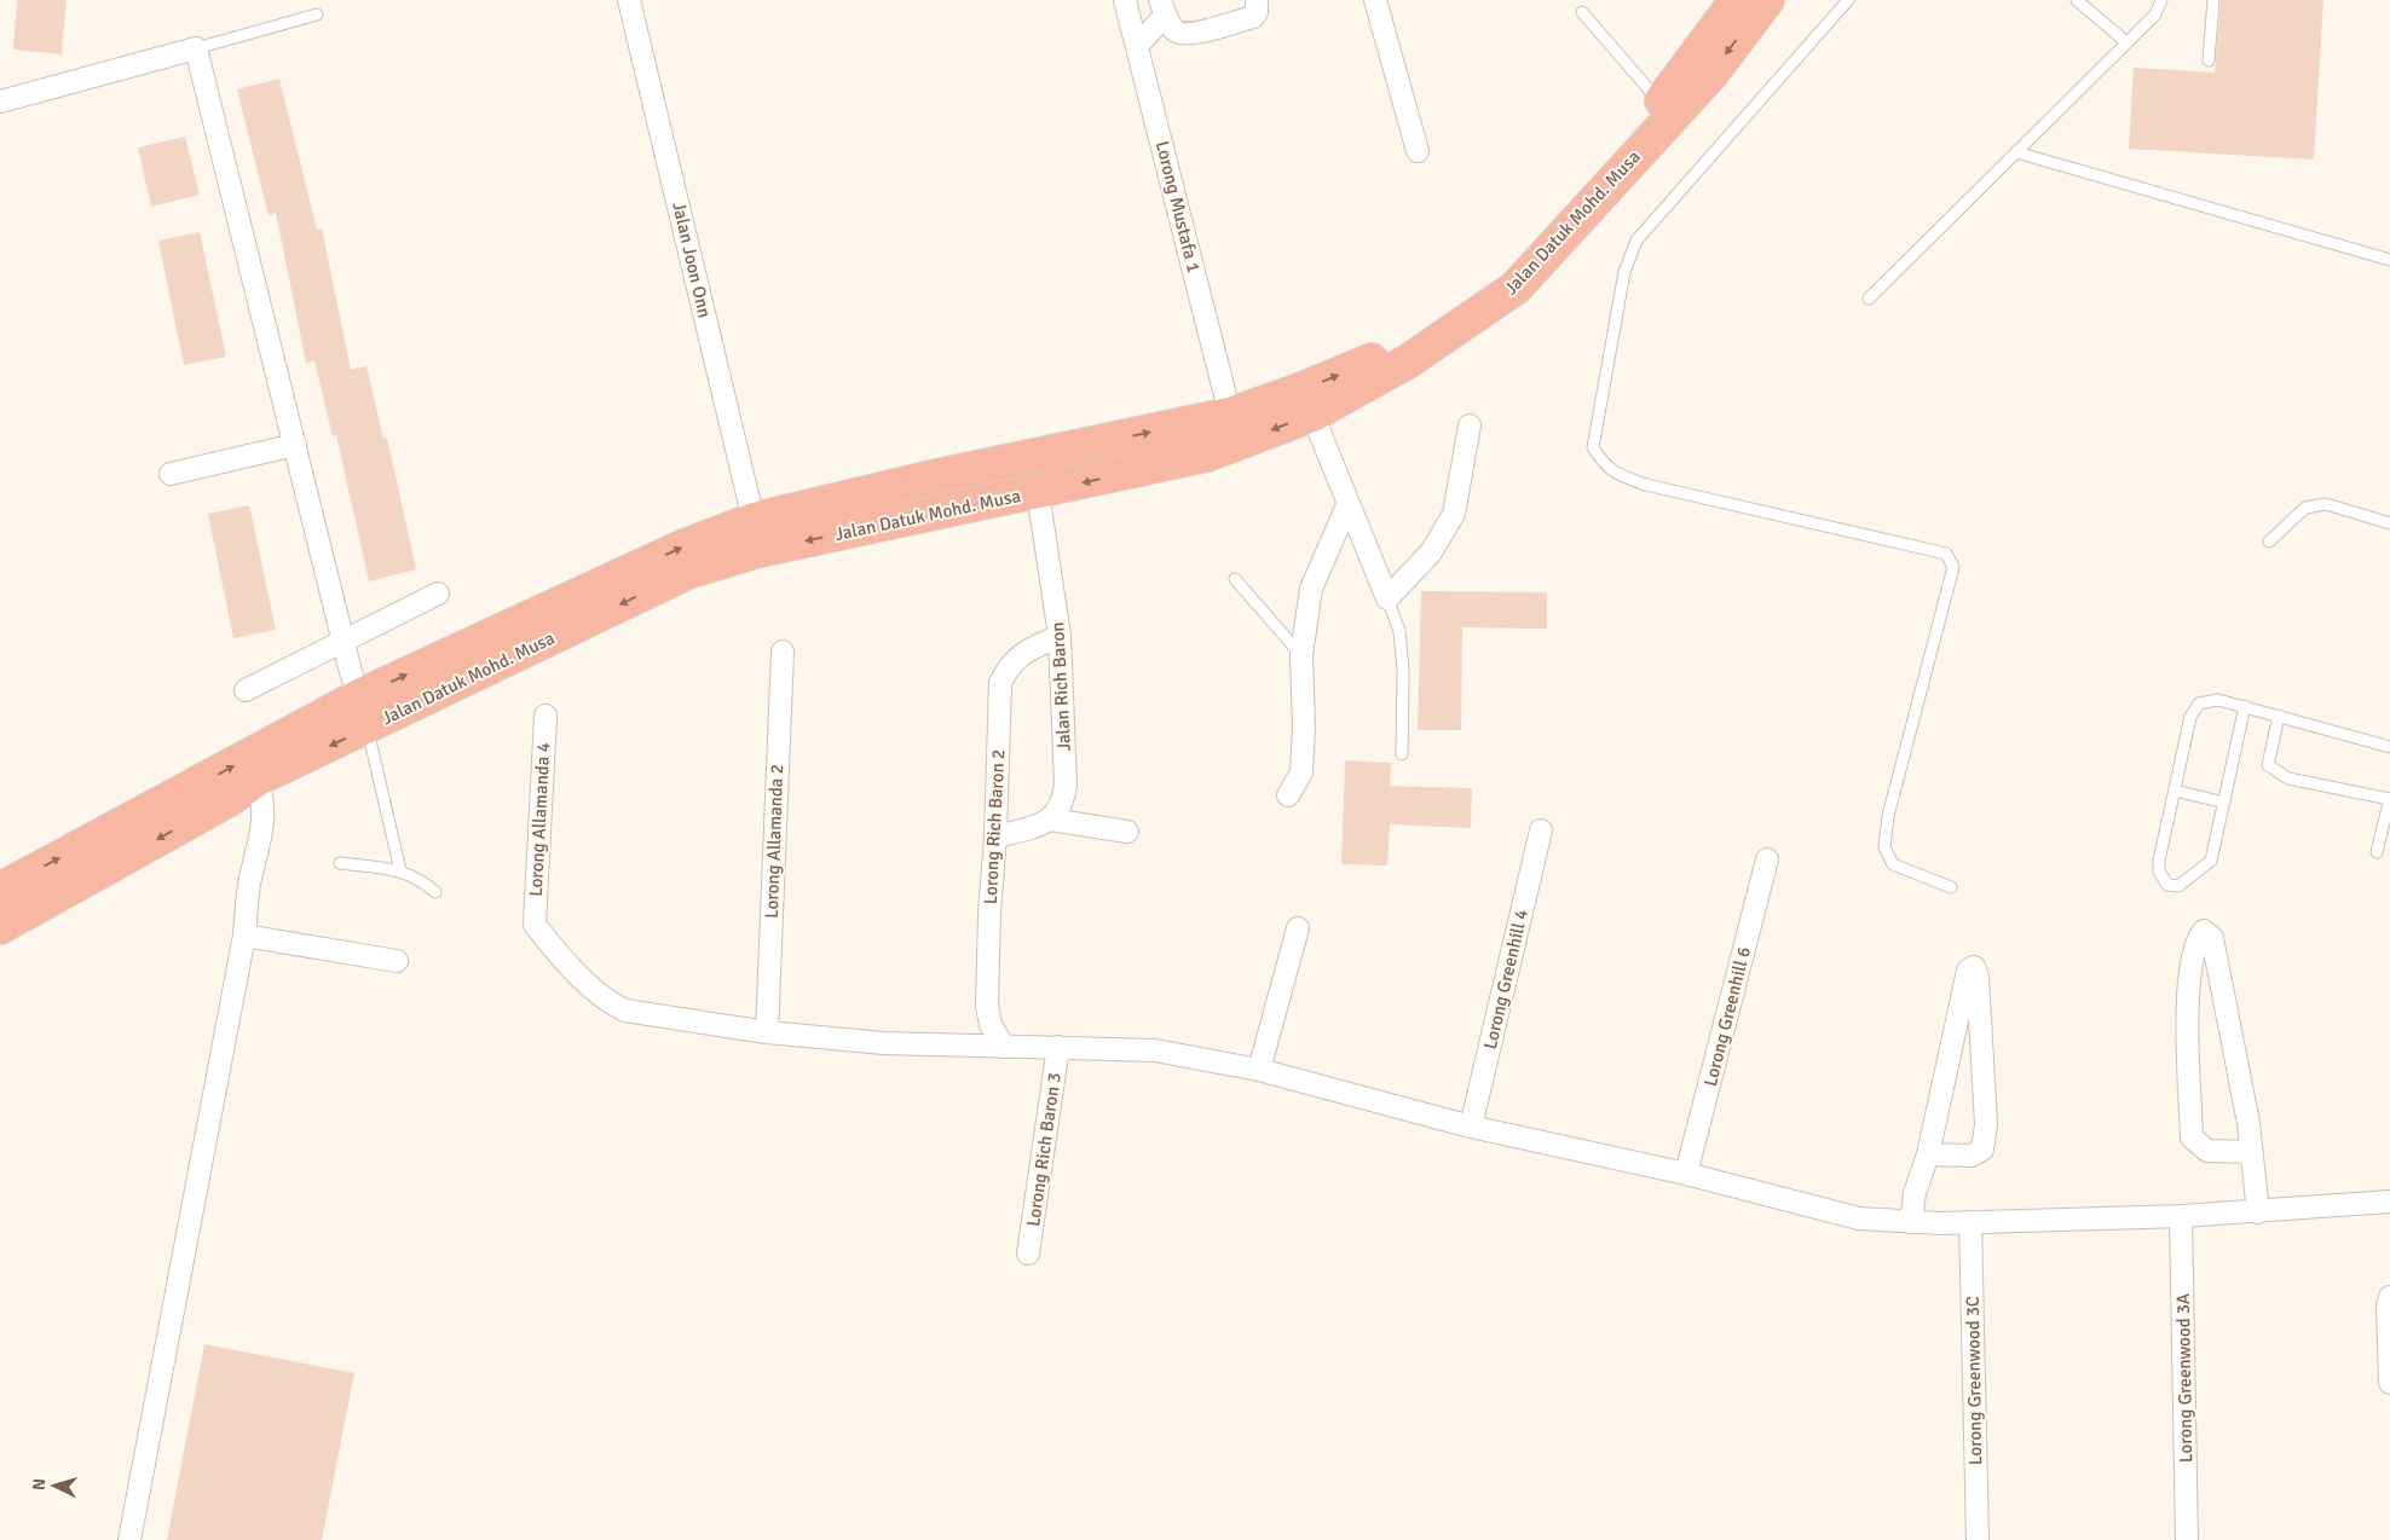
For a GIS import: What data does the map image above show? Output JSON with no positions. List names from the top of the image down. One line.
{"streets":{"highway":["Jalan Datuk Mohd. Musa"],"street":["Lorong Mustafa 1","Jalan Joon Onn","Jalan Rich Baron","Lorong Allamanda 4","Lorong Rich Baron 2","Lorong Allamanda 2","Lorong Greenhill 4","Lorong Greenhill 6","Lorong Rich Baron 3","Lorong Greenwood 3A","Lorong Greenwood 3C"]},"crossings":[["Lorong Mustafa 1","Jalan Datuk Mohd. Musa"],["Jalan Datuk Mohd. Musa","Jalan Joon Onn"],["Jalan Datuk Mohd. Musa","Jalan Rich Baron"],["Jalan Rich Baron","Lorong Rich Baron 2"],["Lorong Allamanda 4","Lorong Allamanda 2"]],"north":"left"}
